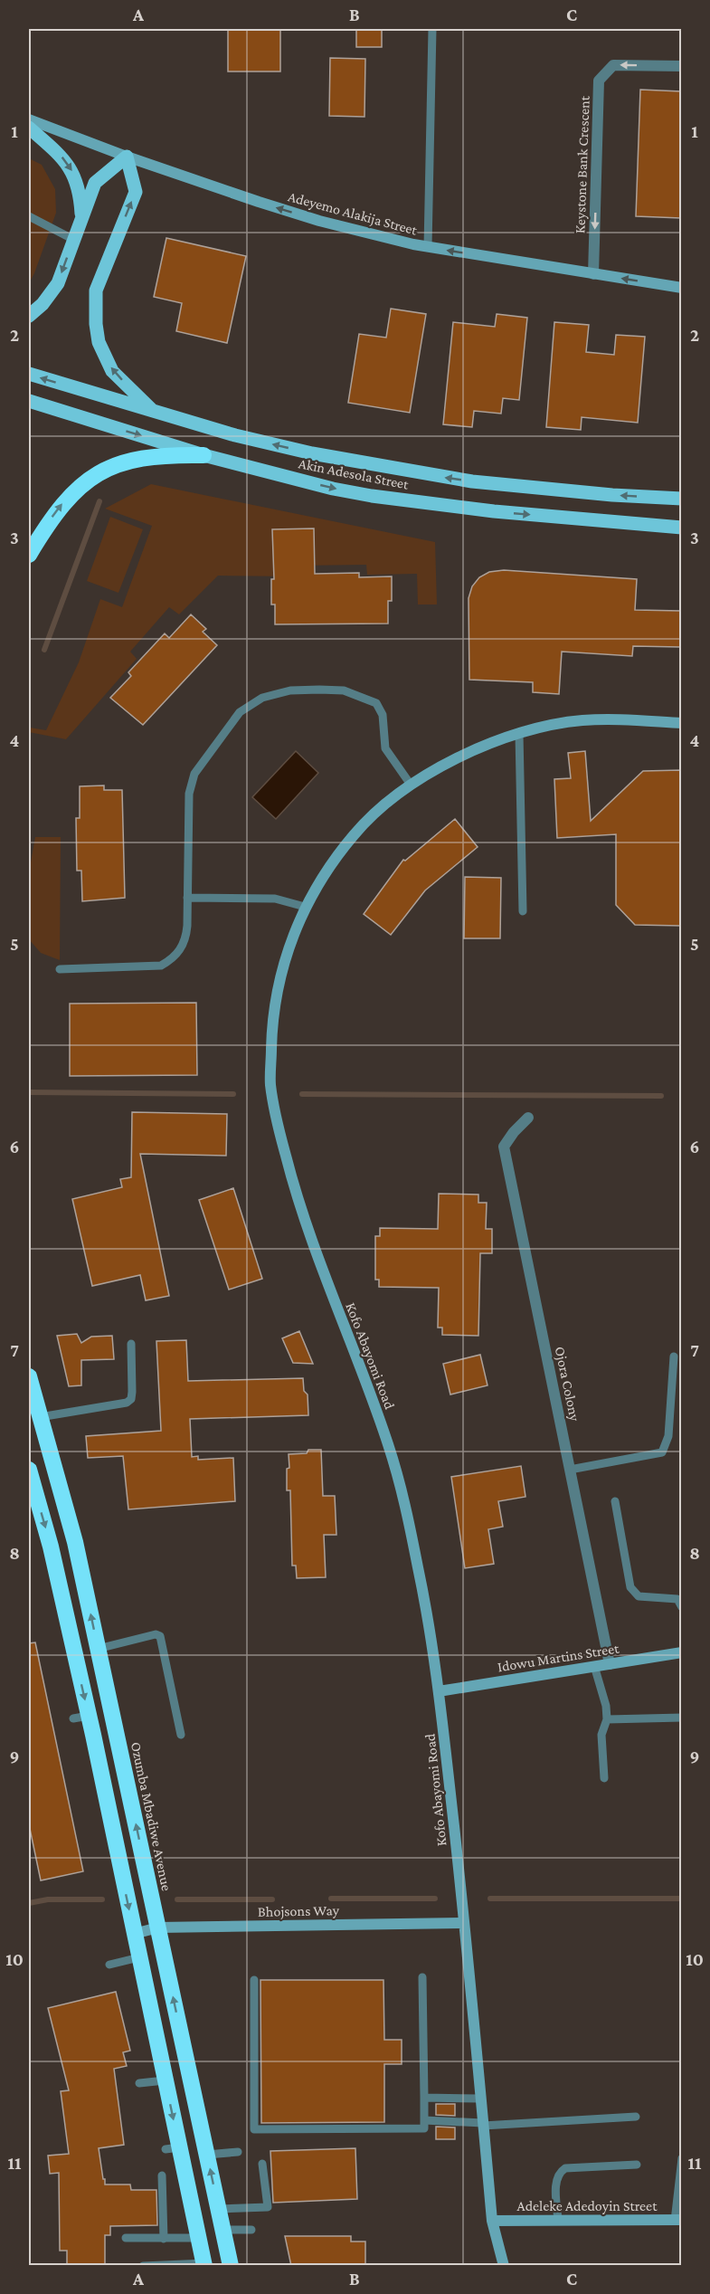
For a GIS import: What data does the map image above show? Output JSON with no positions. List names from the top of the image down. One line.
{"streets":{"highway":["Ozumba Mbadiwe Avenue"],"main road":["Akin Adesola Street"],"street":["Keystone Bank Crescent","Adeyemo Alakija Street","Kofo Abayomi Road","Ojora Colony","Idowu Martins Street","Bhojsons Way","Adeleke Adedoyin Street"]},"crossings":[["Keystone Bank Crescent","Adeyemo Alakija Street"],["Kofo Abayomi Road","Idowu Martins Street"],["Kofo Abayomi Road","Bhojsons Way"],["Kofo Abayomi Road","Adeleke Adedoyin Street"],["Ojora Colony","Idowu Martins Street"],["Ozumba Mbadiwe Avenue","Bhojsons Way"]],"one_way":["Adeyemo Alakija Street"],"grid":{"columns":["A","B","C"],"rows":["1","2","3","4","5","6","7","8","9","10","11"]}}
